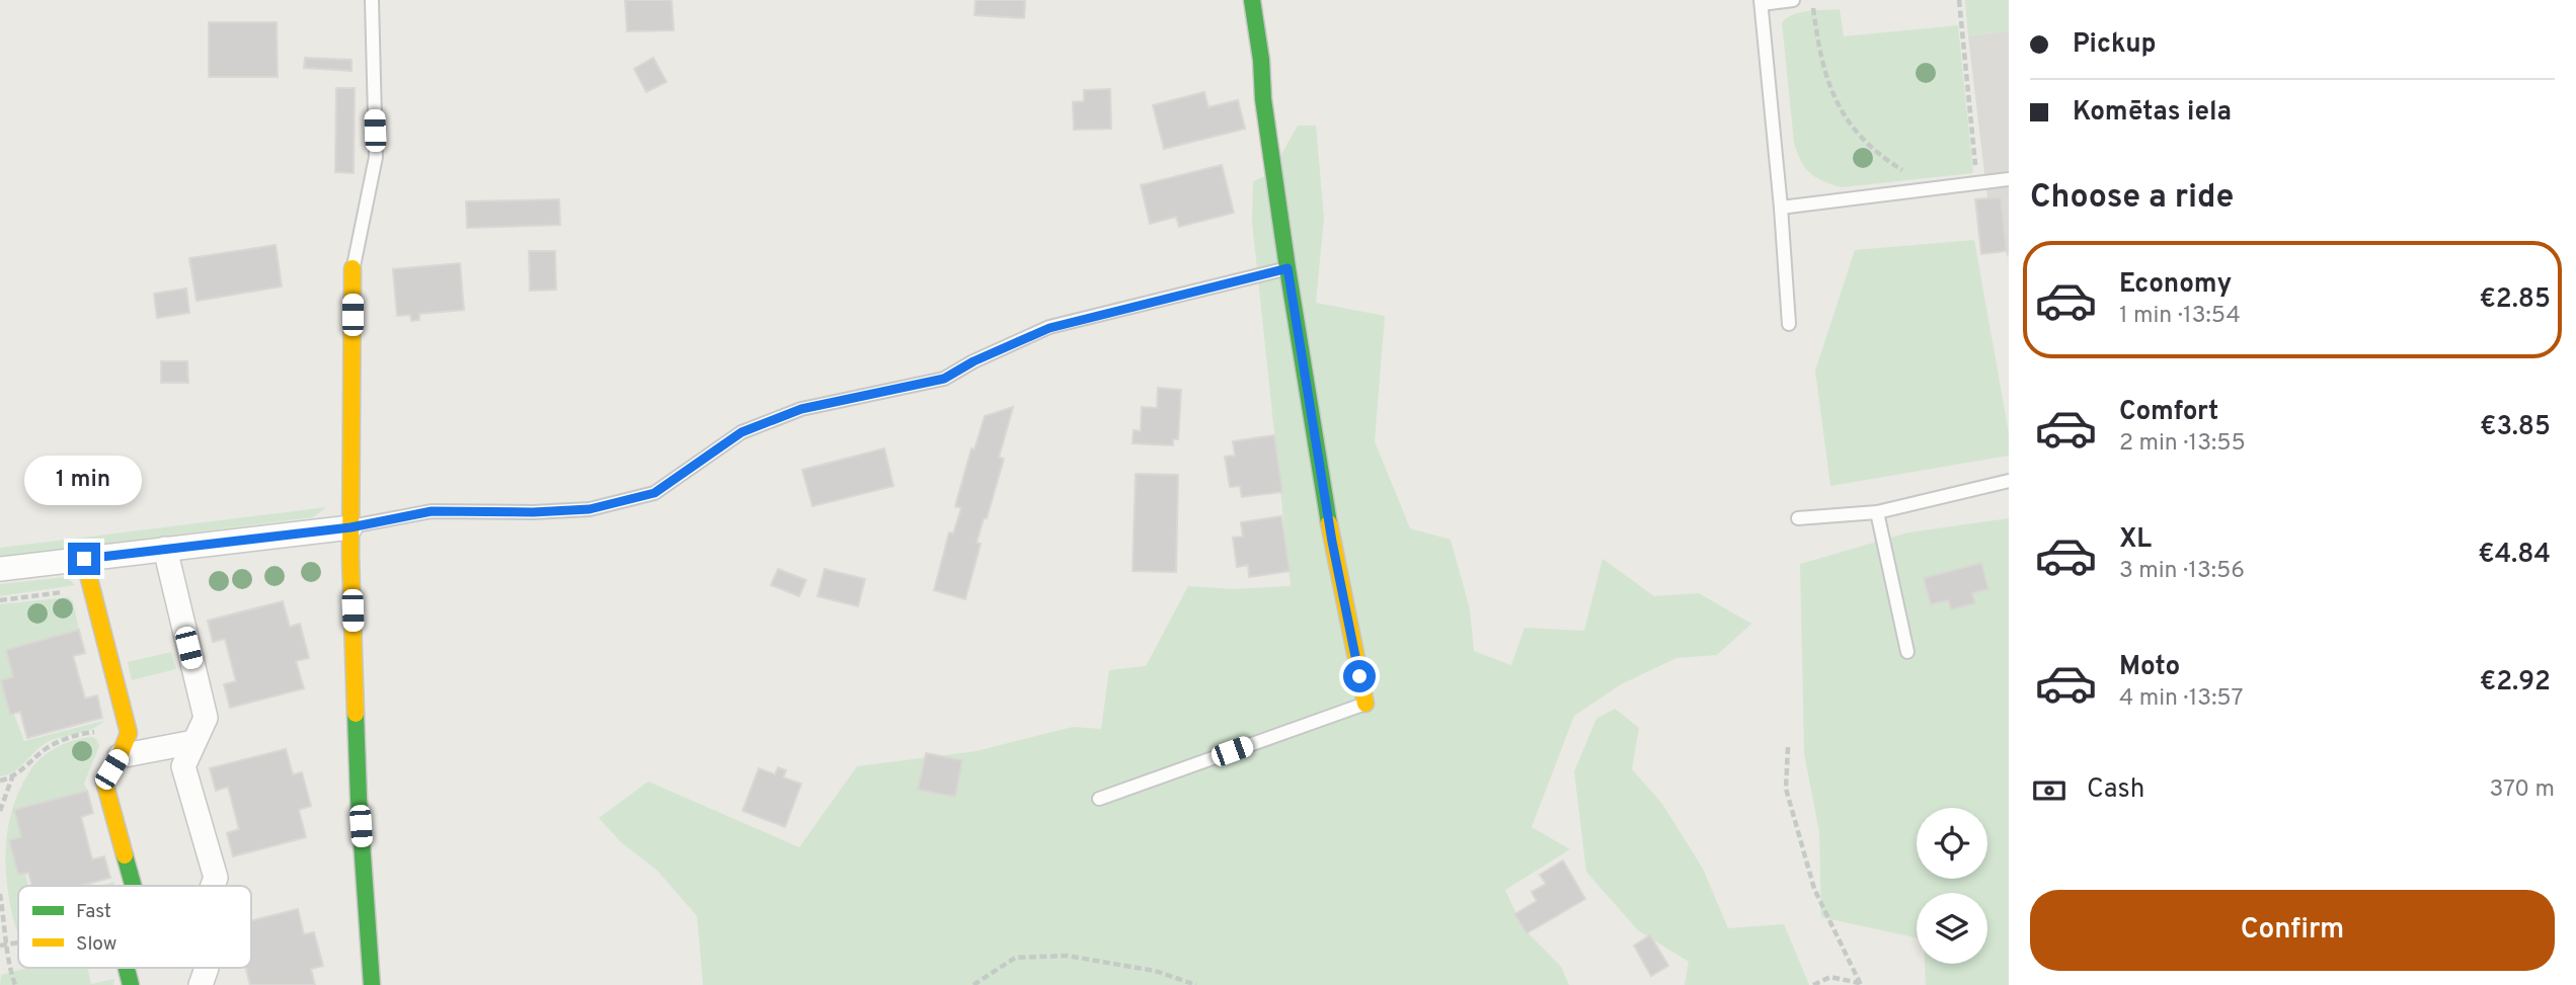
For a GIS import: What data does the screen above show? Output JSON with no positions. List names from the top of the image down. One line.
{"legend":["Fast","Slow"],"page":{"banner":["Pickup","Komētas iela"],"heading":"Choose a ride","list":[{"name":"Economy","note":"1 min · 13:54","value":"€2.85"},{"name":"Comfort","note":"2 min · 13:55","value":"€3.85"},{"name":"XL","note":"3 min · 13:56","value":"€4.84"},{"name":"Moto","note":"4 min · 13:57","value":"€2.92"}],"bubble":"1 min","pay":["Cash","370 m"],"buttons":"Confirm"}}
